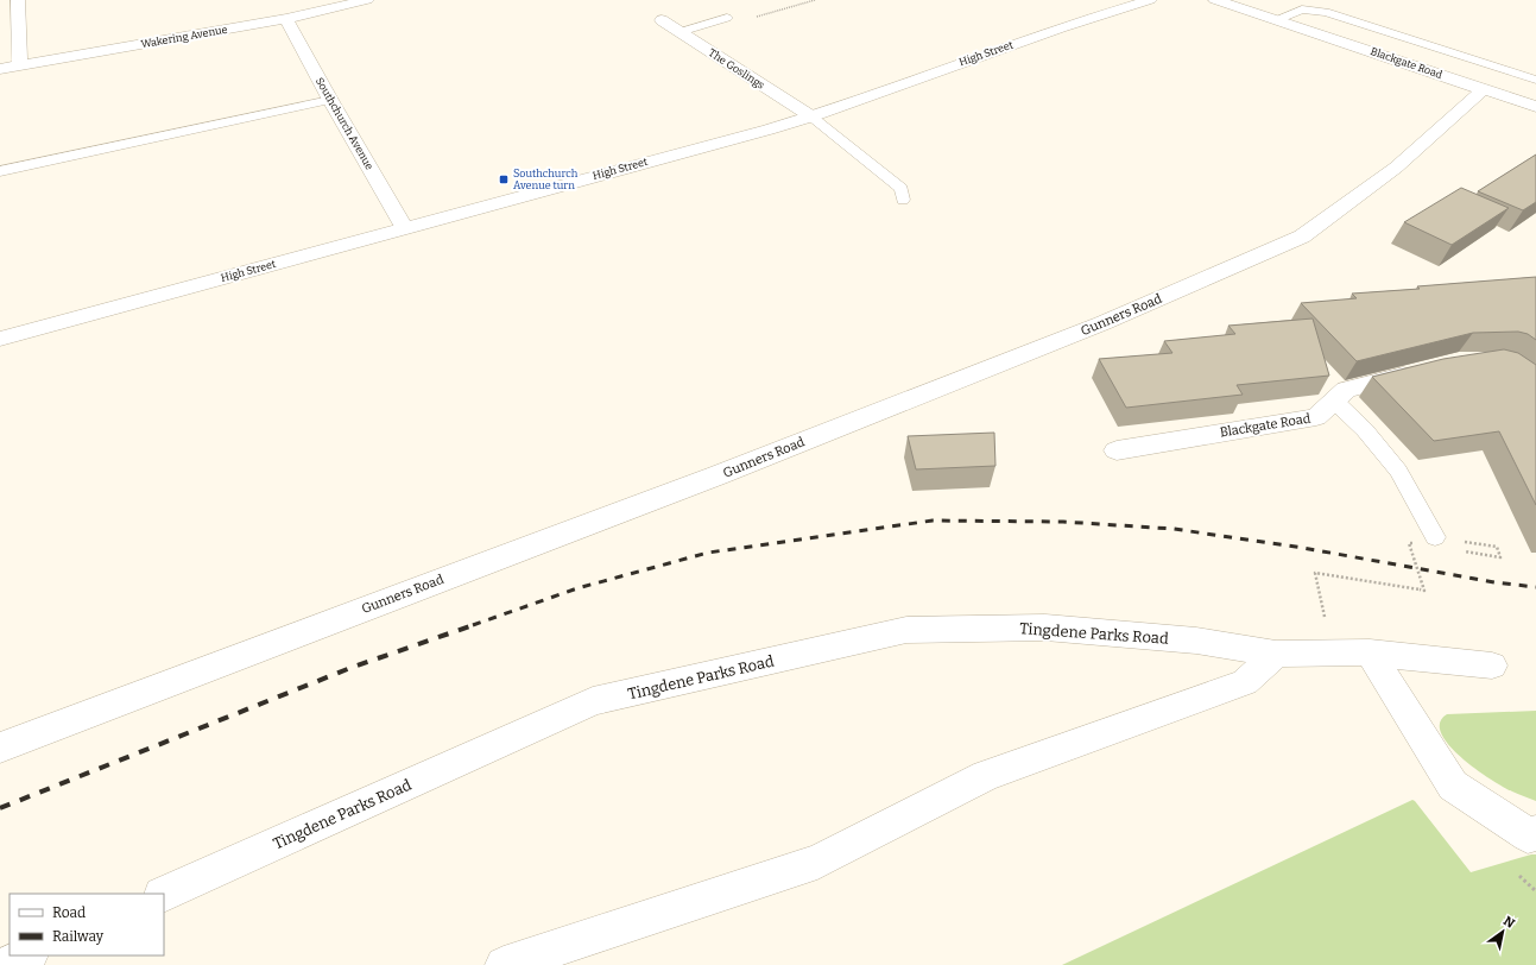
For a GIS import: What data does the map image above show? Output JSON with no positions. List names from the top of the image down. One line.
{"streets":{"street":["Wakering Avenue","High Street","Blackgate Road","The Goslings","Southchurch Avenue","Gunners Road","Tingdene Parks Road"]},"crossings":[["Wakering Avenue","Southchurch Avenue"],["High Street","The Goslings"],["High Street","Southchurch Avenue"],["Blackgate Road","Gunners Road"]],"places":{"transit":["Southchurch Avenue turn"]},"legend":["Road","Railway"],"north":"top right"}
